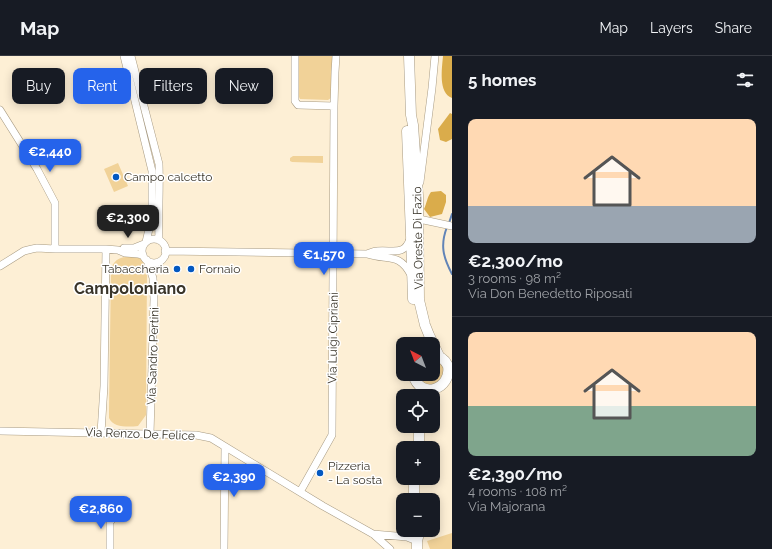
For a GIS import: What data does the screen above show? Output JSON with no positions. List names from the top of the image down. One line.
{"streets":{"main road":["Via Oreste Di Fazio"],"street":["Via Luigi Cipriani","Via Sandro Pertini","Via Renzo De Felice"]},"crossings":[["Via Luigi Cipriani","Via Renzo De Felice"],["Via Sandro Pertini","Via Renzo De Felice"]],"districts":["Campoloniano"],"places":["Campo calcetto","Tabaccheria","Fornaio","Pizzeria - La sosta"],"north":"top left","page":{"header":"Map","nav":["Map","Layers","Share"],"heading":"5 homes","chip":["Buy","Rent","Filters","New"],"list":[{"name":"€2,300/mo","note":"3 rooms · 98 m² · Via Don Benedetto Riposati"},{"name":"€2,390/mo","note":"4 rooms · 108 m² · Via Majorana"}],"price":["€2,440","€2,300","€1,570","€2,390","€2,860"],"map_buttons":["+","−"]}}
